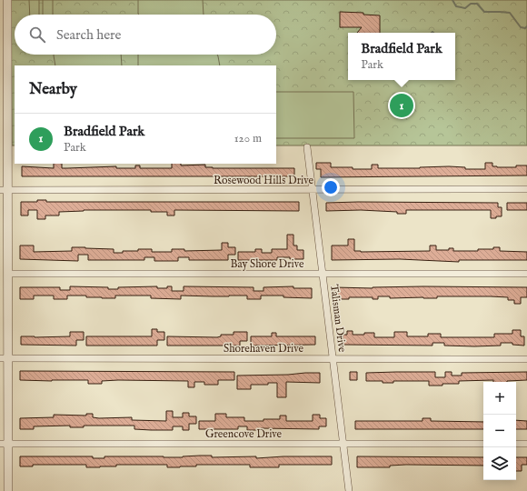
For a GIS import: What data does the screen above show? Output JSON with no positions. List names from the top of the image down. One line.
{"streets":{"street":["Rosewood Hills Drive","Bay Shore Drive","Talisman Drive","Shorehaven Drive","Greencove Drive"]},"crossings":[["Rosewood Hills Drive","Talisman Drive"],["Bay Shore Drive","Talisman Drive"],["Talisman Drive","Shorehaven Drive"],["Talisman Drive","Greencove Drive"]],"page":{"search":"Search here","popup":["Bradfield Park","Park"],"heading":"Nearby","pins":"1","list":[{"mark":"1","name":"Bradfield Park","note":"Park","value":"120 m"}],"map_buttons":["+","−"]}}
